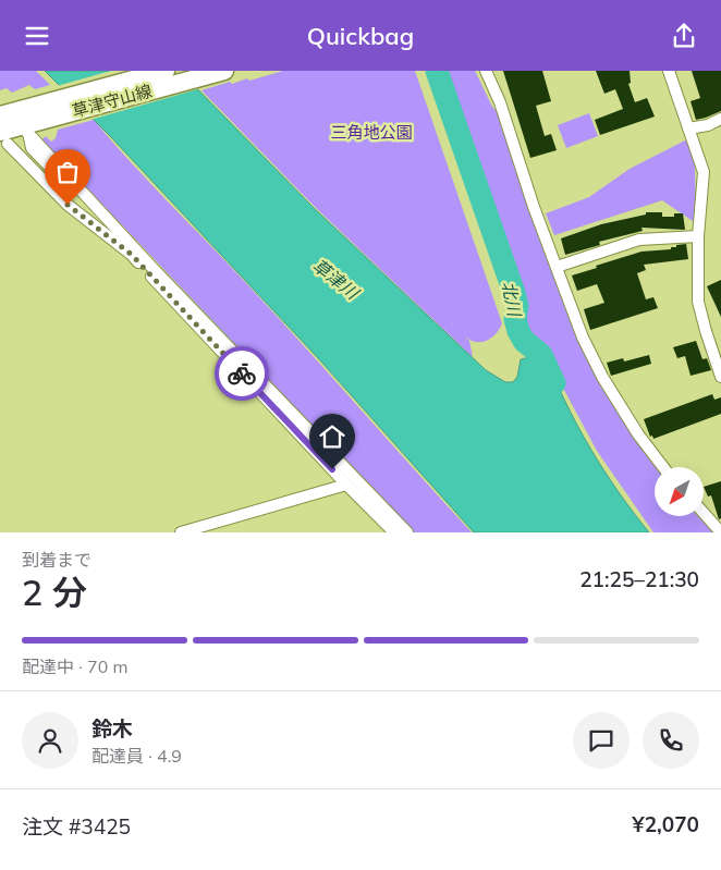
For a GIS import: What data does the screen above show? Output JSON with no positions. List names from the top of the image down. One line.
{"streets":{"main road":["草津守山線"]},"water":["草津川","北川"],"parks":["三角地公園"],"north":"bottom left","page":{"header":"Quickbag","heading":["2 分","到着まで","21:25–21:30"],"panel":["鈴木","配達員 · 4.9","注文 #3425","¥2,070"],"bar":"配達中 · 70 m"}}
